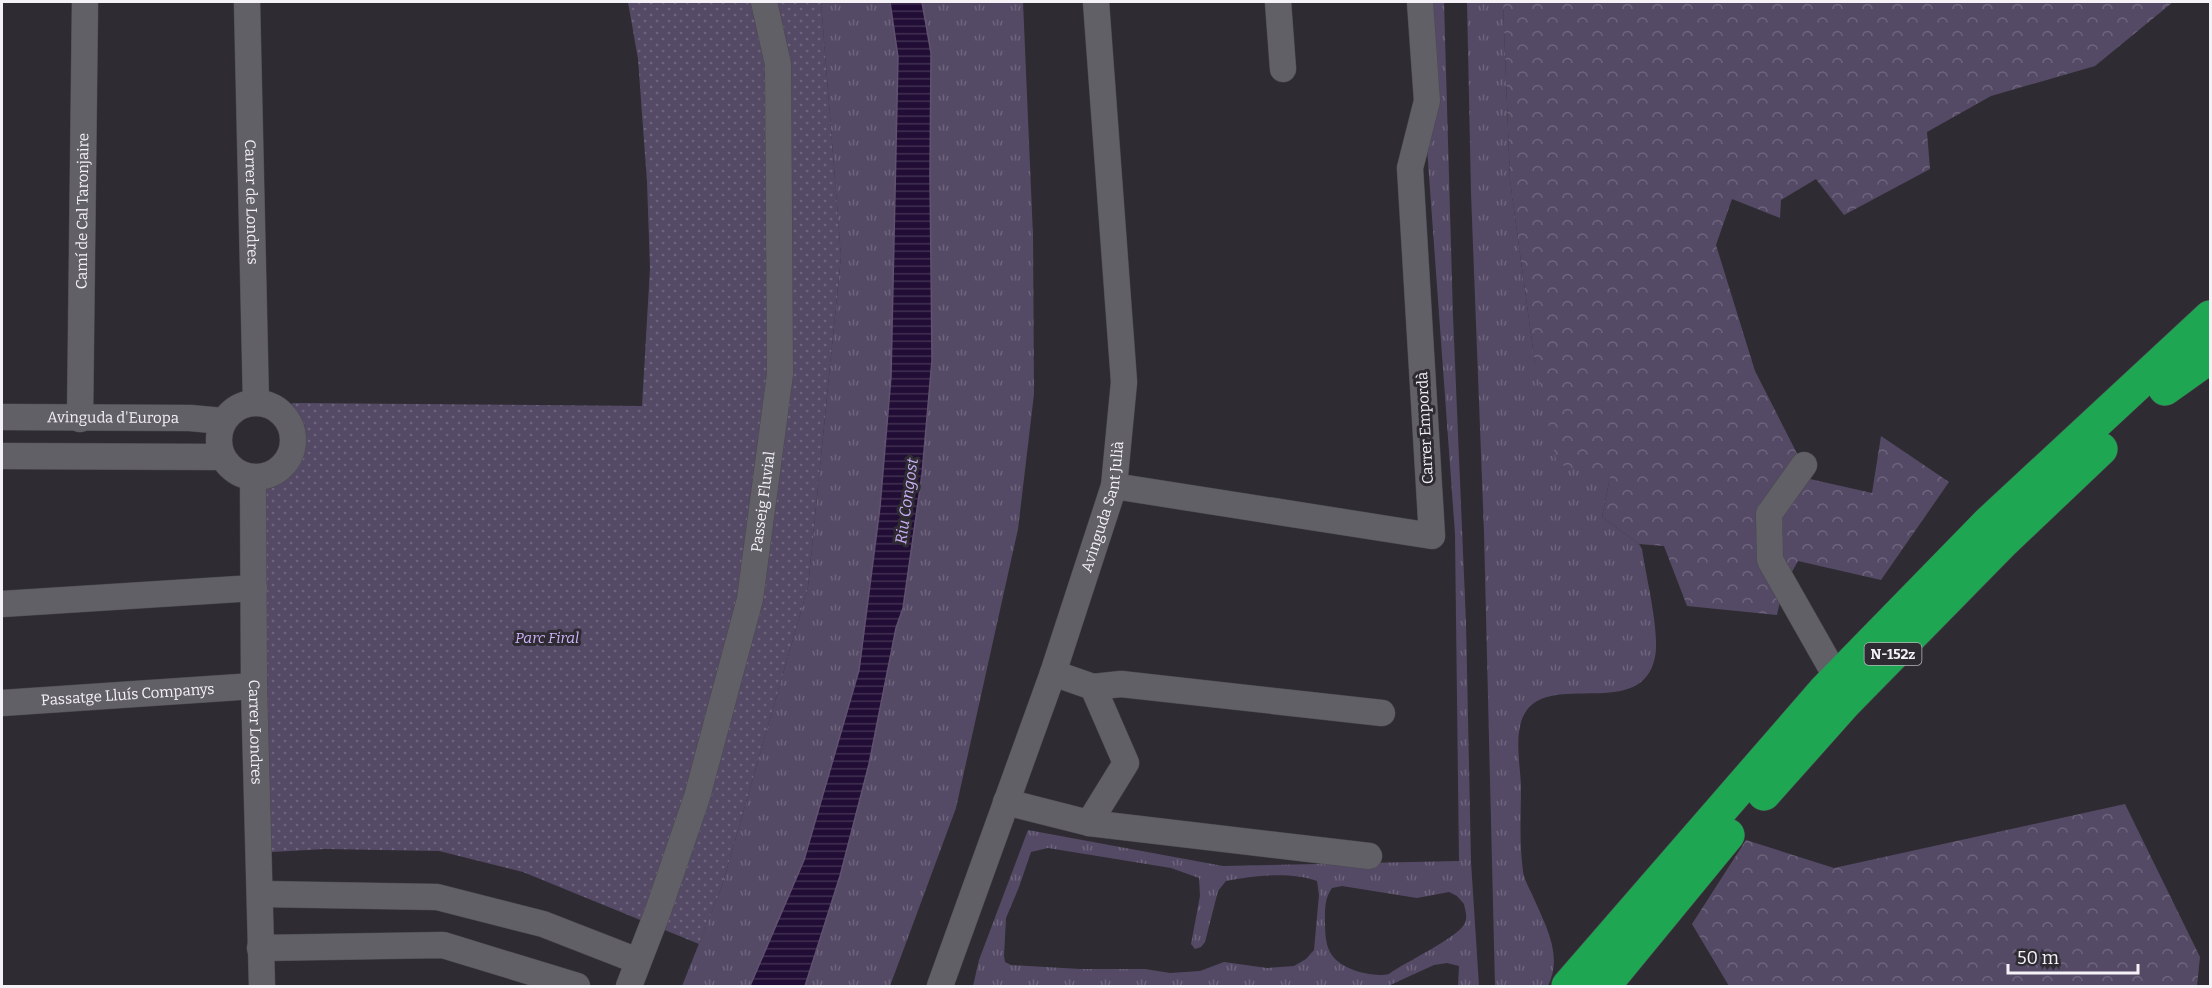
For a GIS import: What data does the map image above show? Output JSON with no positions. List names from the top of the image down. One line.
{"streets":{"highway":["N-152z"],"street":["Carrer de Londres","Camí de Cal Taronjaire","Avinguda d'Europa","Carrer Empordà","Passeig Fluvial","Avinguda Sant Julià","Passatge Lluís Companys","Carrer Londres"]},"crossings":[["Carrer de Londres","Avinguda d'Europa"],["Carrer de Londres","Carrer Londres"],["Camí de Cal Taronjaire","Avinguda d'Europa"],["Avinguda d'Europa","Carrer Londres"],["Carrer Empordà","Avinguda Sant Julià"],["Passatge Lluís Companys","Carrer Londres"]],"water":["Riu Congost"],"parks":["Parc Firal"],"scale_bar":"50 m"}
